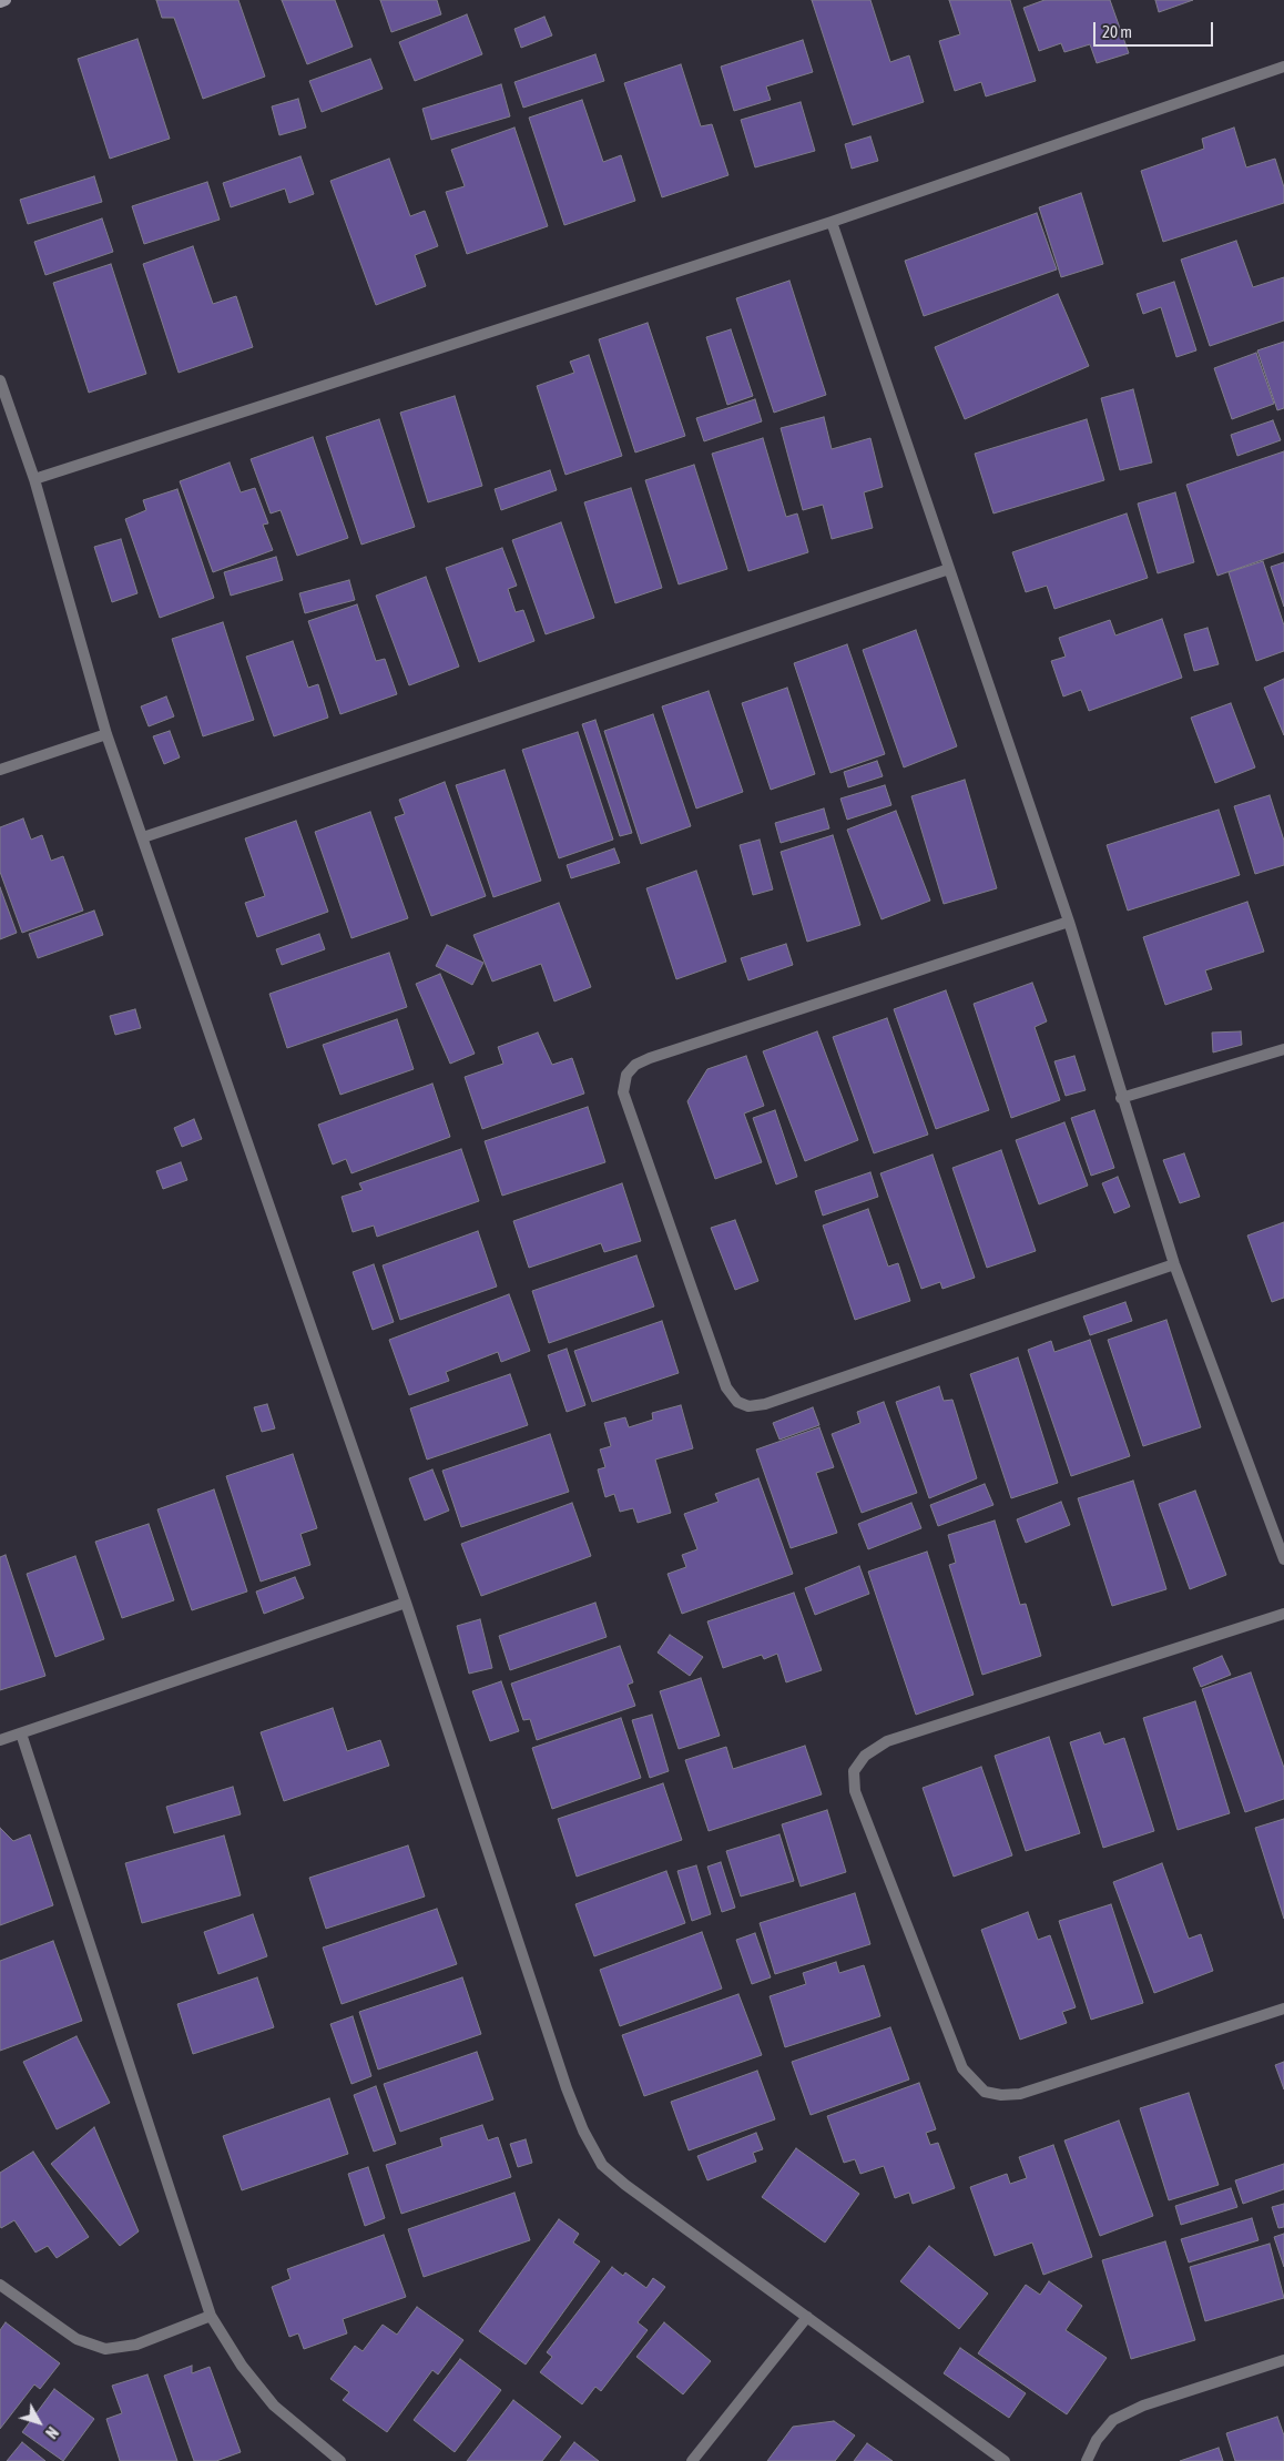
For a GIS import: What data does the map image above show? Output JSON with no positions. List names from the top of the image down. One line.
{"scale_bar":"20 m","north":"bottom right"}
